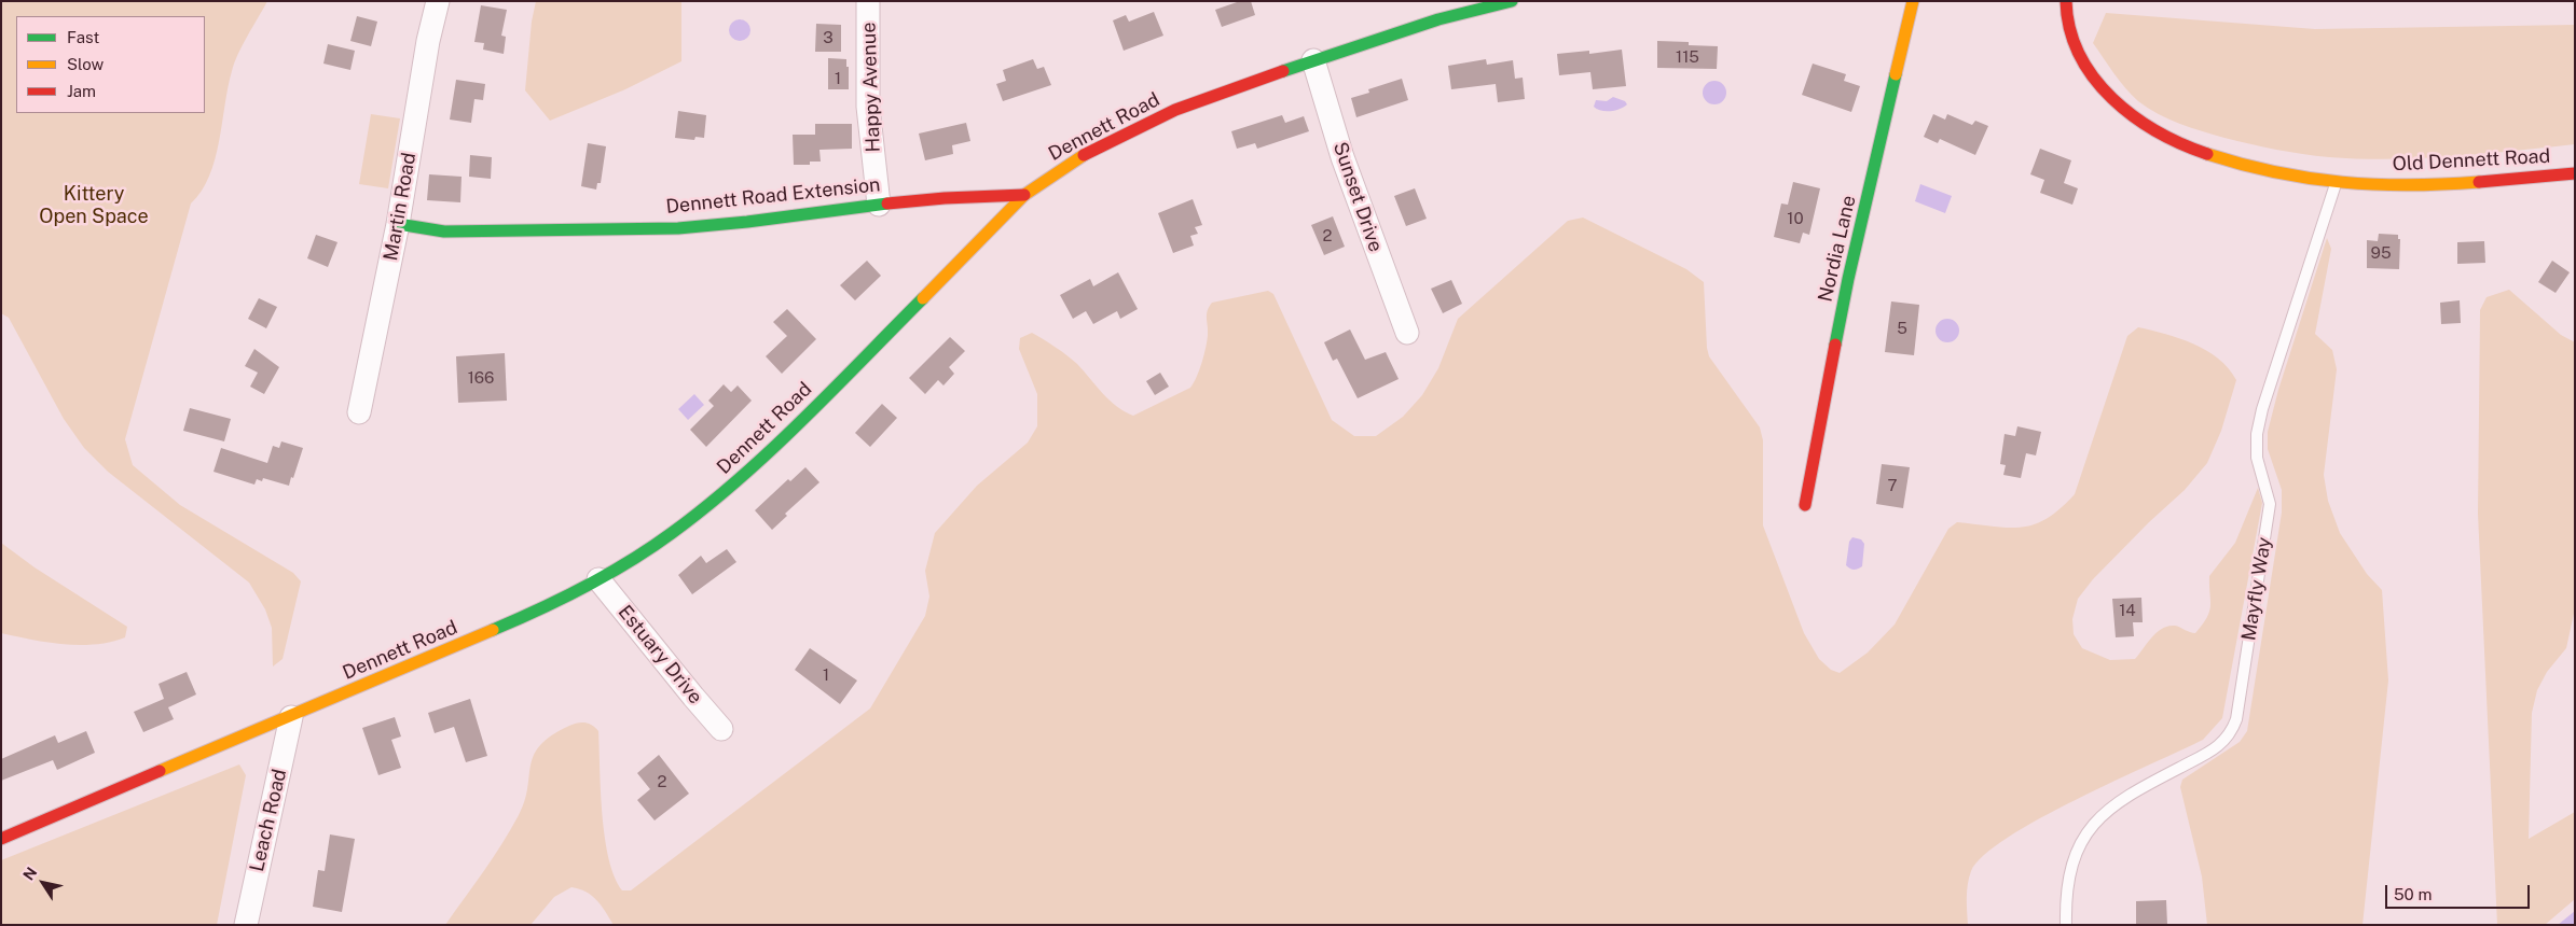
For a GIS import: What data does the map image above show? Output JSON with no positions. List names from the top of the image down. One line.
{"streets":{"street":["Happy Avenue","Dennett Road","Old Dennett Road","Dennett Road Extension","Sunset Drive","Martin Road","Nordia Lane","Estuary Drive","Leach Road"],"lane":["Mayfly Way"]},"crossings":[["Happy Avenue","Dennett Road Extension"],["Dennett Road","Dennett Road Extension"],["Dennett Road","Sunset Drive"],["Dennett Road","Estuary Drive"],["Dennett Road","Leach Road"],["Old Dennett Road","Mayfly Way"],["Dennett Road Extension","Martin Road"]],"parks":["Kittery Open Space"],"house_numbers":["3","115","1","10","2","95","5","166","7","14","1","2"],"legend":["Fast","Slow","Jam"],"scale_bar":"50 m","north":"top left"}
